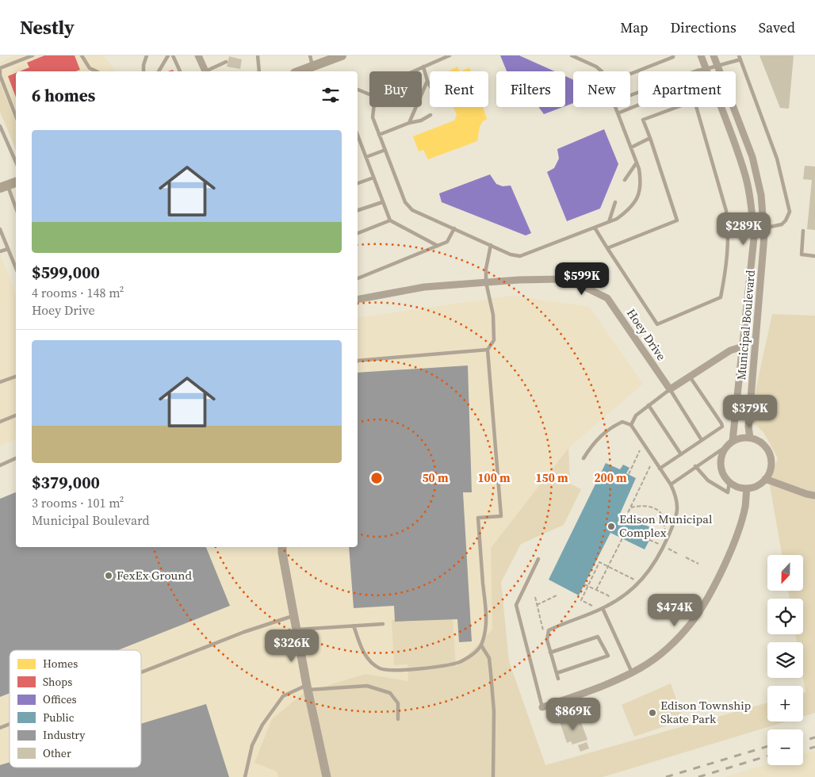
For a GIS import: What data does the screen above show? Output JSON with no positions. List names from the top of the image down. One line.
{"streets":{"street":["Municipal Boulevard","Hoey Drive"]},"places":["Edison Municipal Complex","FexEx Ground","Edison Township Skate Park"],"legend":["Homes","Shops","Offices","Public","Industry","Other"],"north":"bottom","page":{"header":"Nestly","nav":["Map","Directions","Saved"],"chip":["Buy","Rent","Filters","New","Apartment"],"heading":"6 homes","list":[{"name":"$599,000","note":"4 rooms · 148 m² · Hoey Drive"},{"name":"$379,000","note":"3 rooms · 101 m² · Municipal Boulevard"}],"price":["$289K","$599K","$379K","$474K","$326K","$869K"],"map_buttons":["+","−"]},"rings":["50 m","100 m","150 m","200 m"]}
